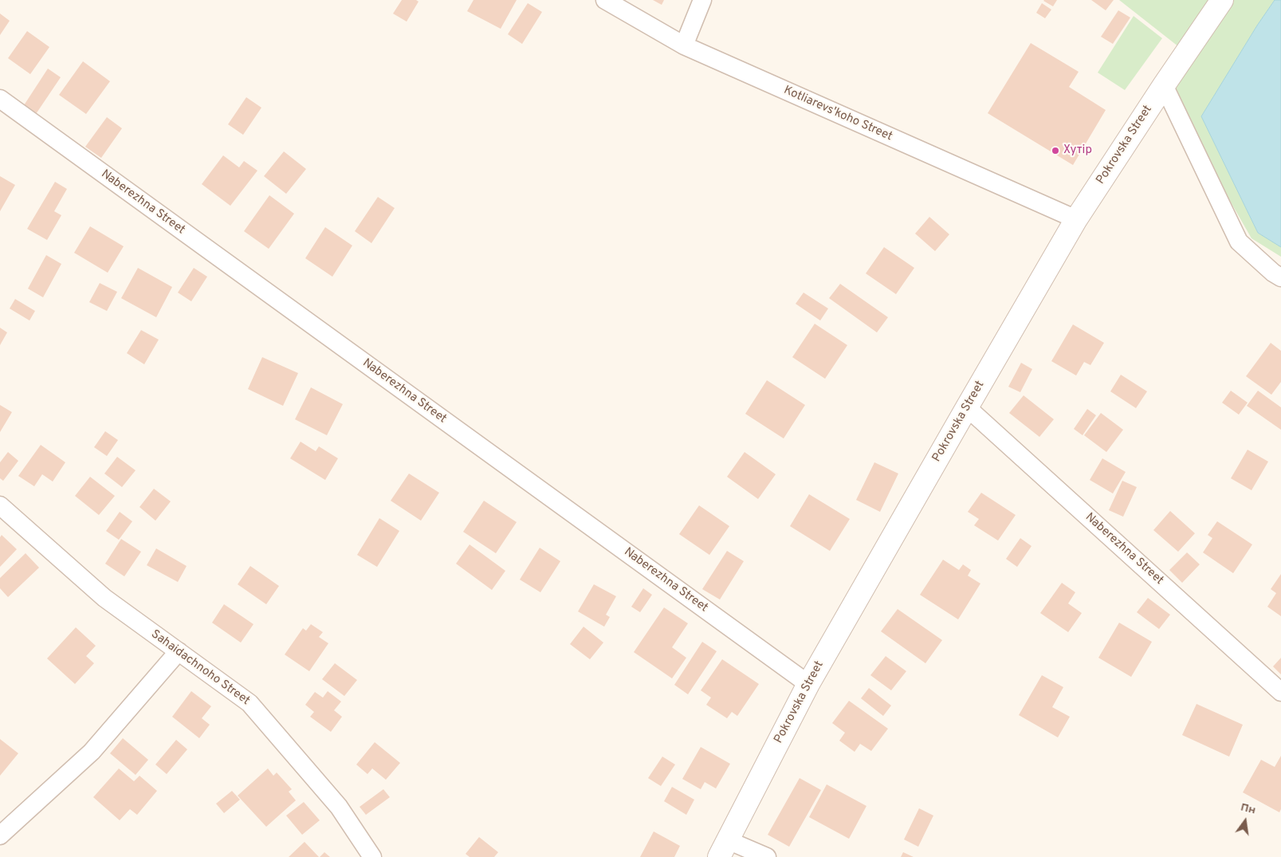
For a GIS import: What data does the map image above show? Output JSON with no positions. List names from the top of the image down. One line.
{"streets":{"street":["Kotliarevs'koho Street","Pokrovska Street","Naberezhna Street","Sahaidachnoho Street"]},"crossings":[["Kotliarevs'koho Street","Pokrovska Street"],["Pokrovska Street","Naberezhna Street"]],"places":["Хутір"],"north":"top"}
